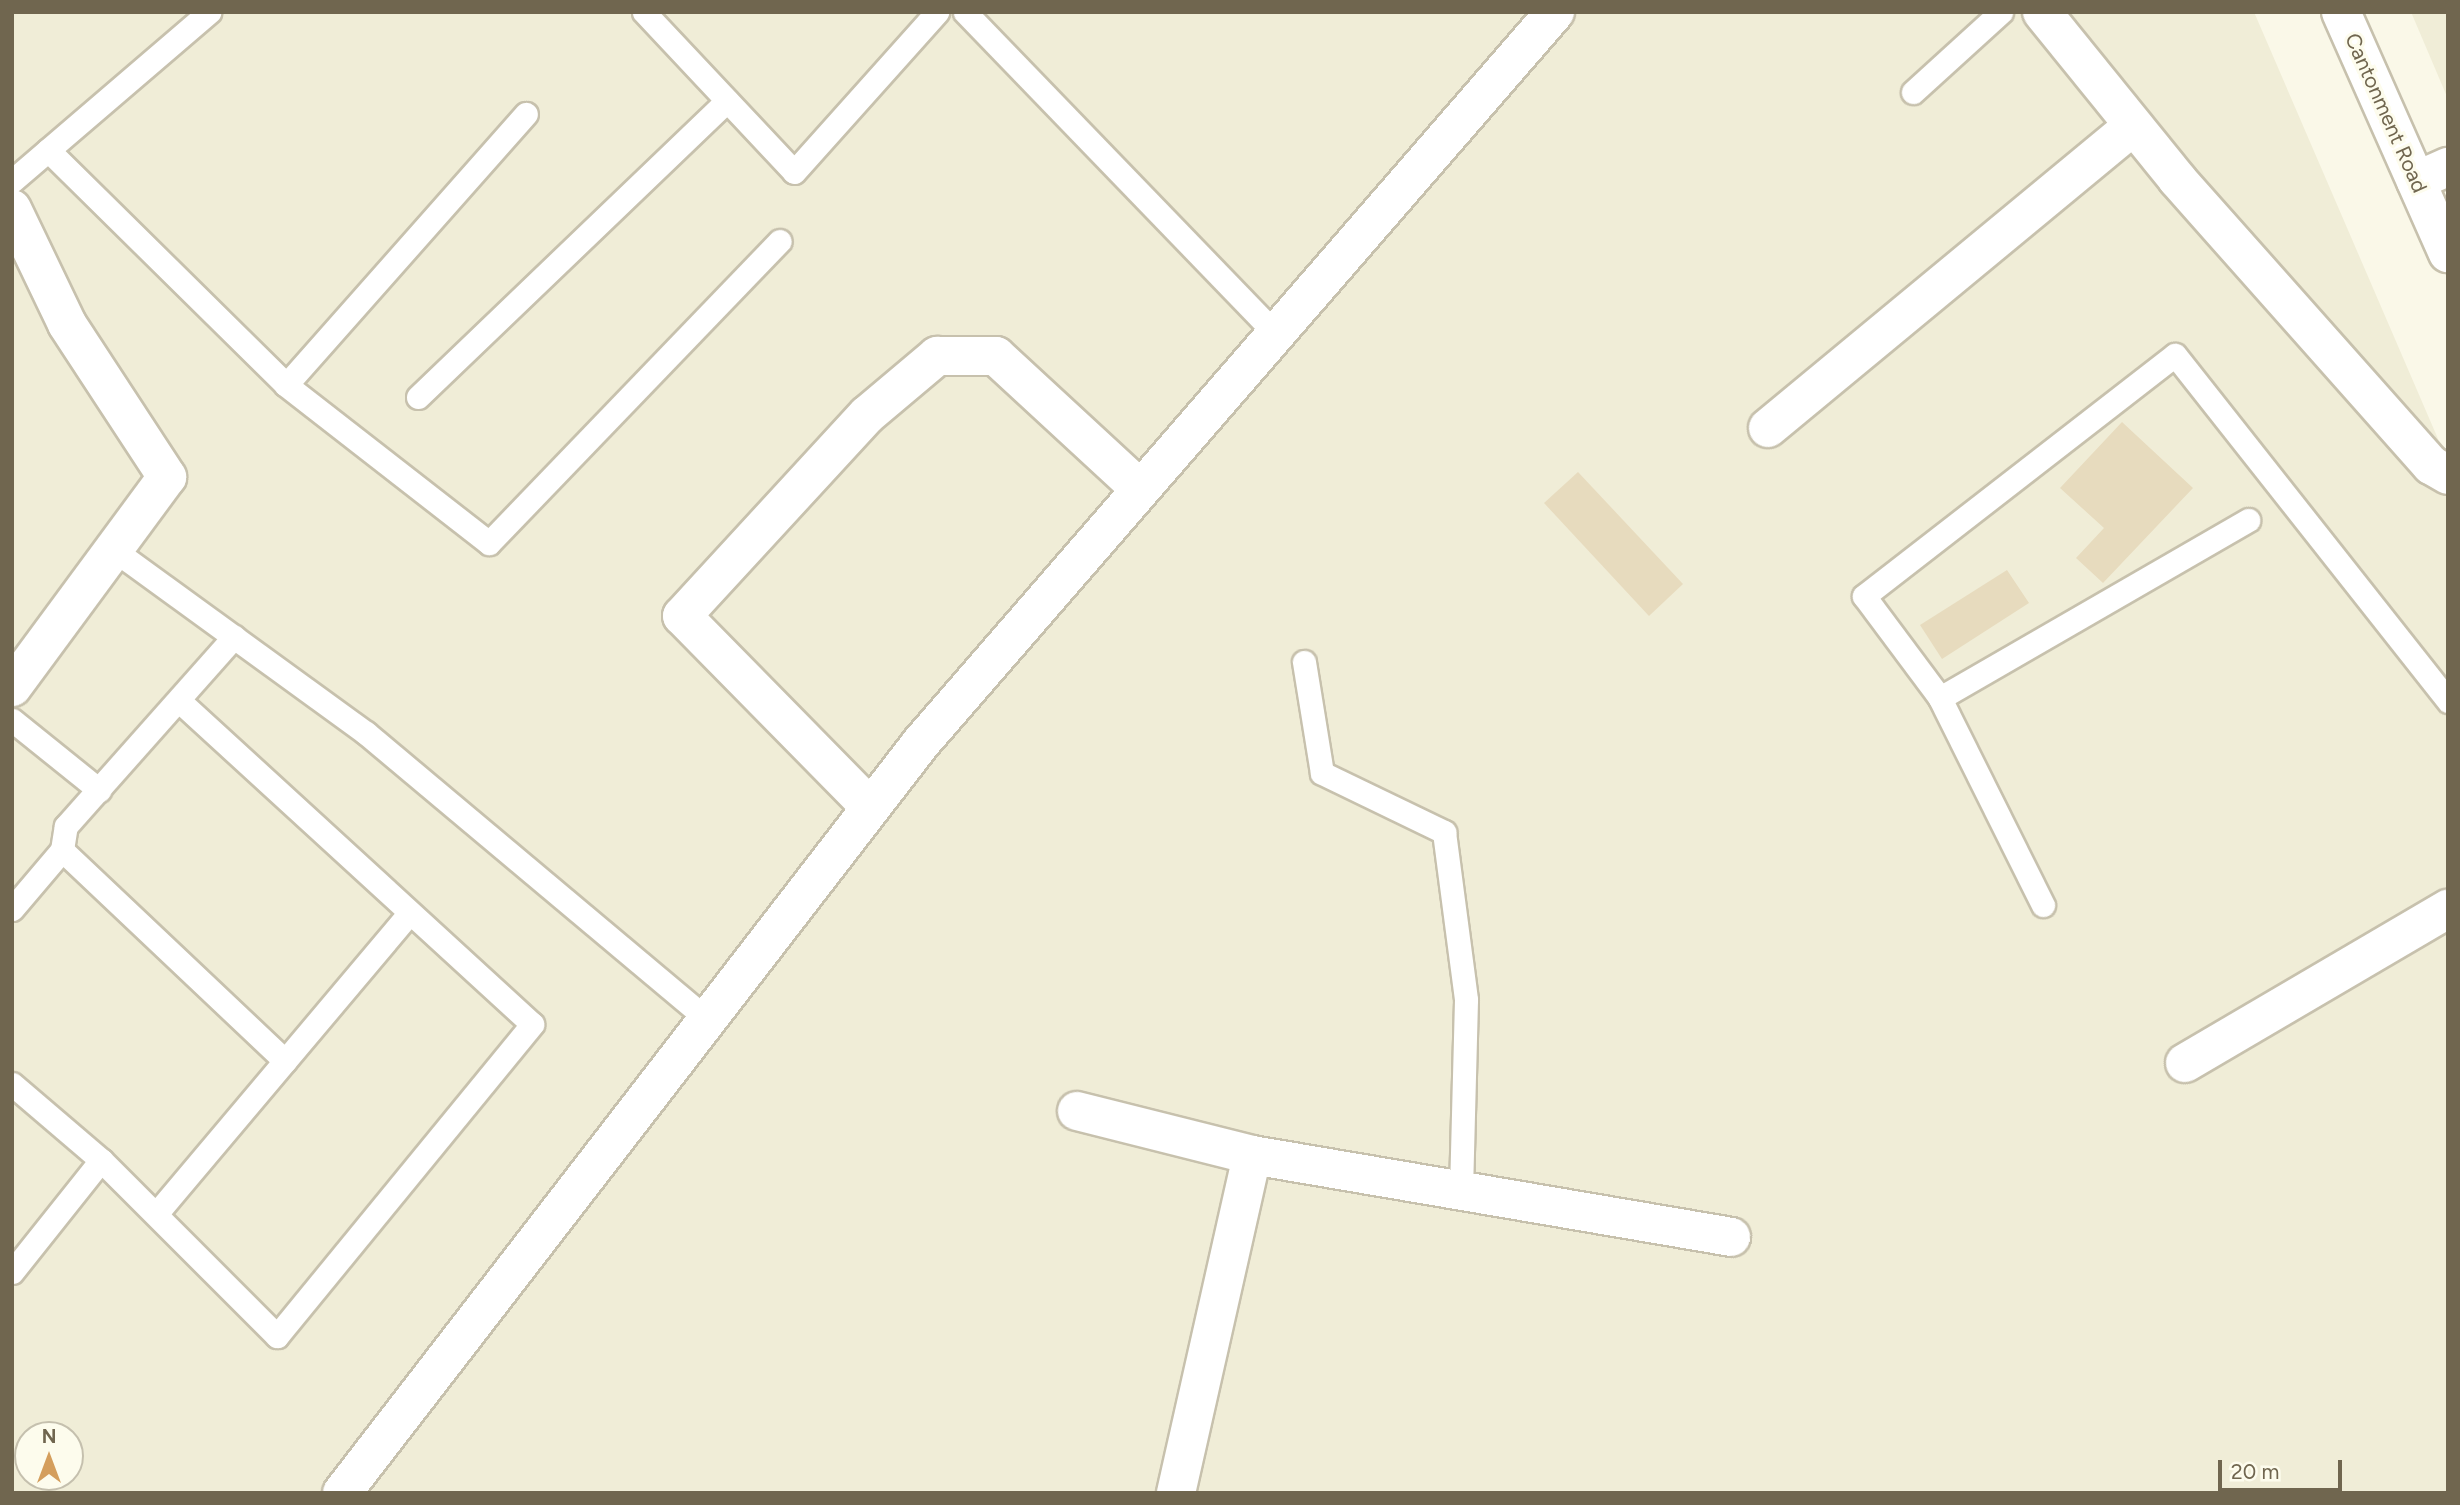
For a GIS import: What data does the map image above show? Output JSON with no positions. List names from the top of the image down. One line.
{"streets":{"street":["Cantonment Road"]},"scale_bar":"20 m","north":"top"}
